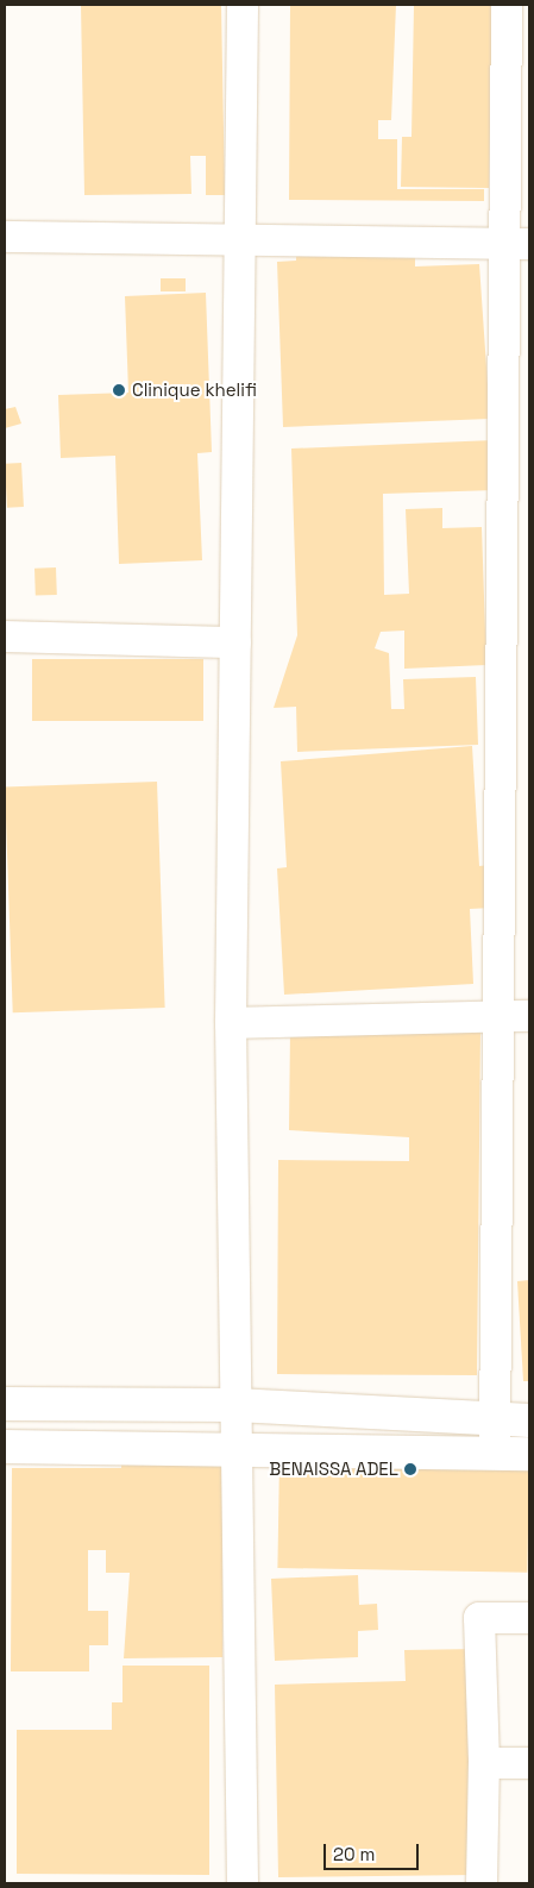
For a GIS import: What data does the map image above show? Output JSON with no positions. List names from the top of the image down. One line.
{"places":["Clinique khelifi","BENAISSA ADEL"],"scale_bar":"20 m"}
